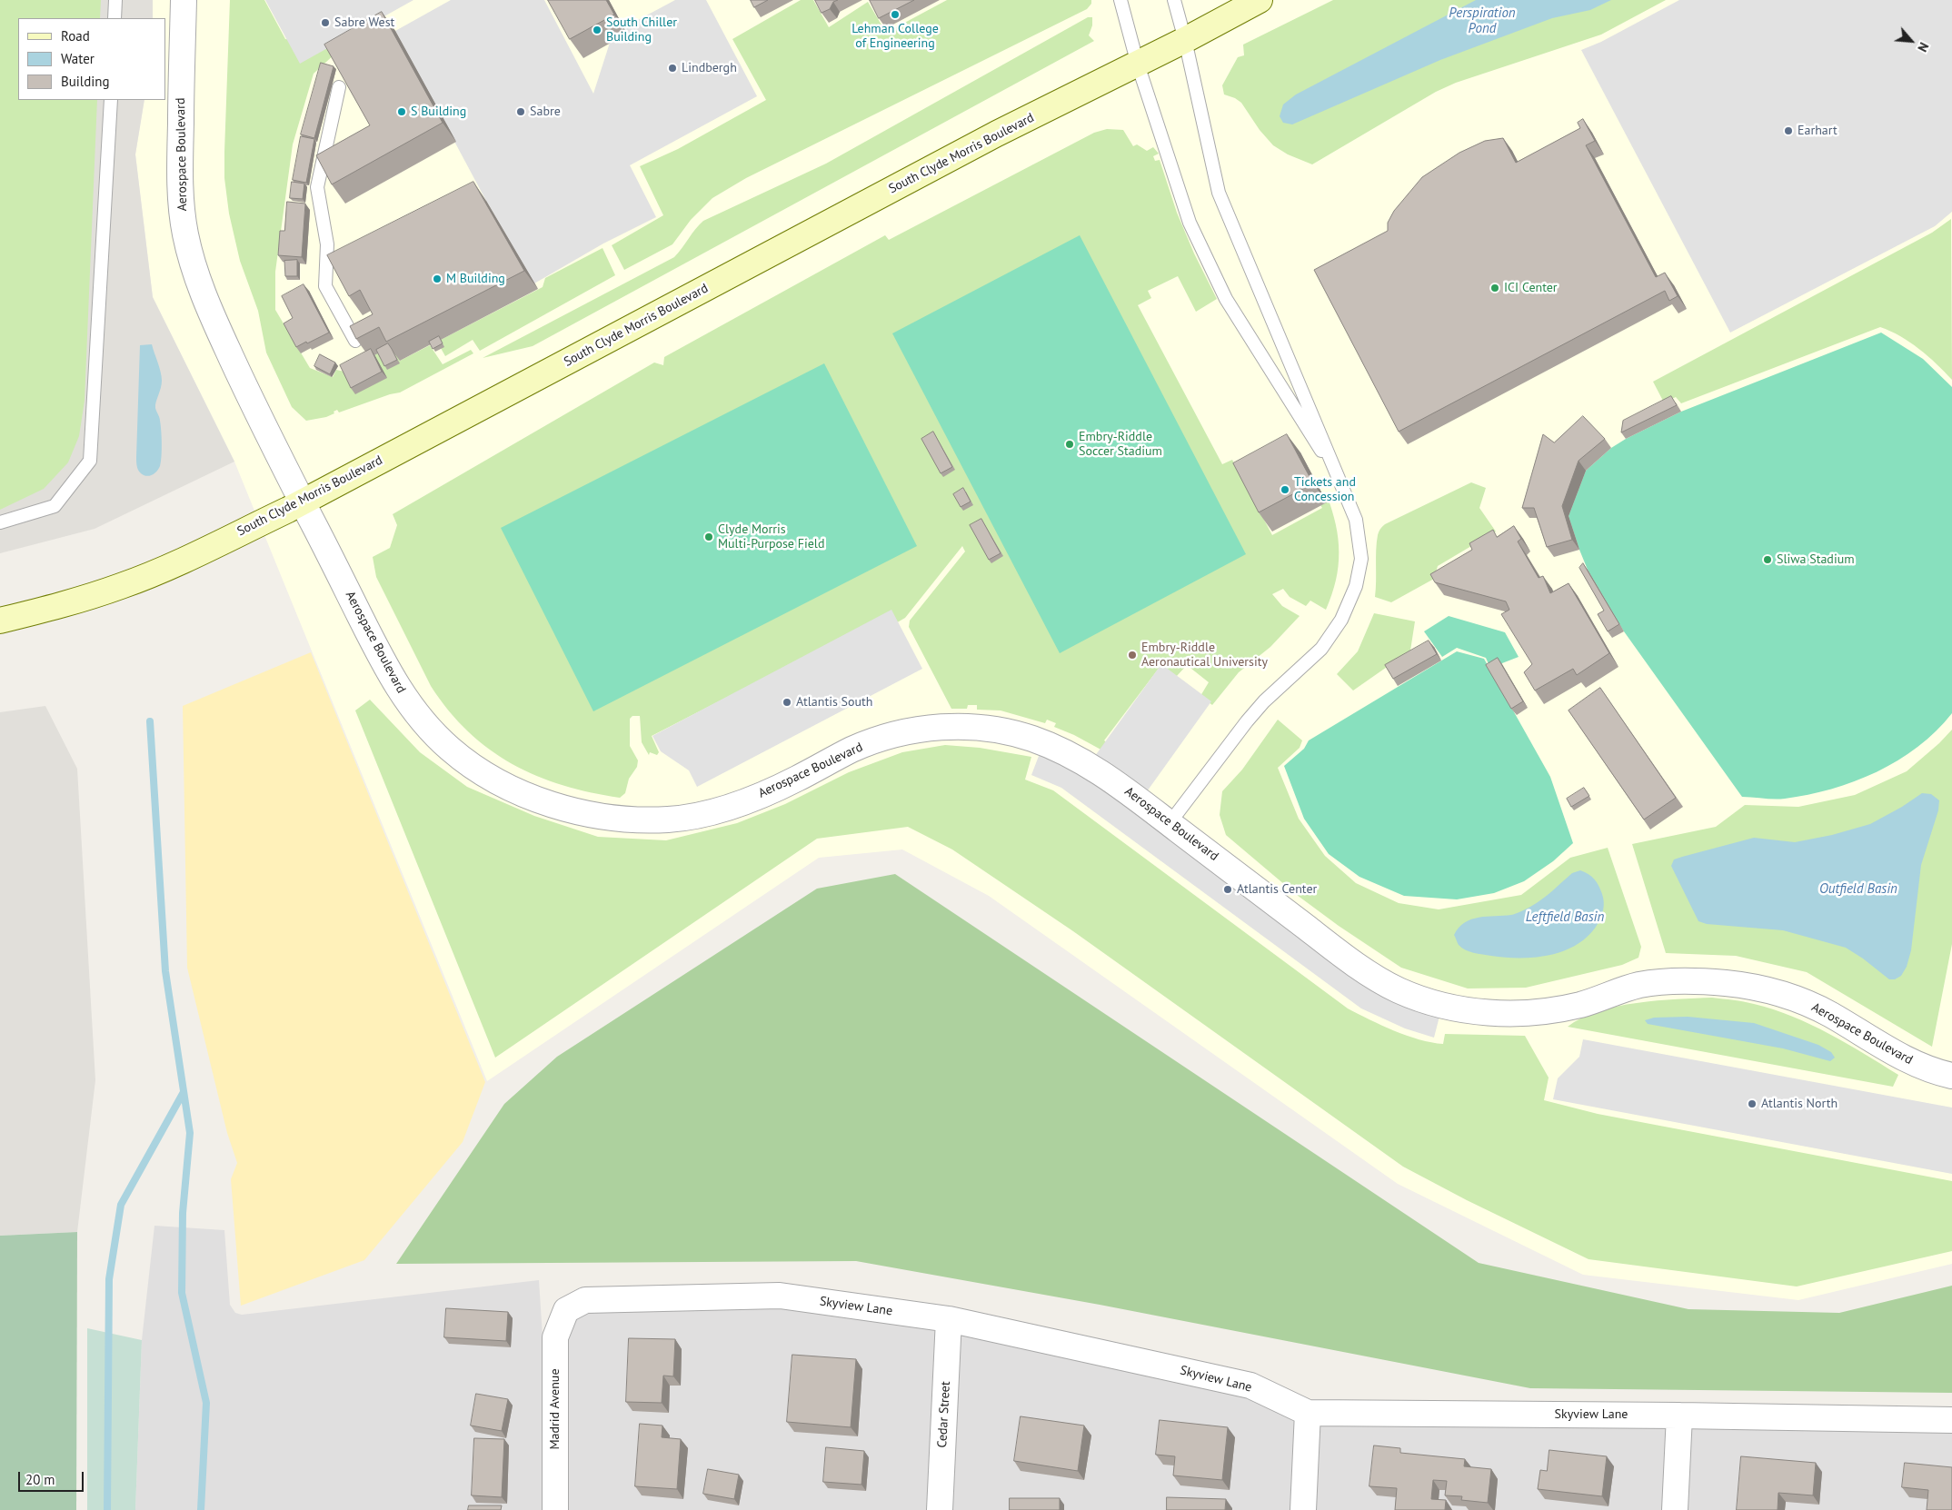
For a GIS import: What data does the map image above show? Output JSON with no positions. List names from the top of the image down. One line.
{"streets":{"main road":["South Clyde Morris Boulevard"],"street":["Aerospace Boulevard","Skyview Lane","Madrid Avenue","Cedar Street"]},"crossings":[["South Clyde Morris Boulevard","Aerospace Boulevard"],["Skyview Lane","Madrid Avenue"],["Skyview Lane","Cedar Street"]],"water":["Perspiration Pond","Outfield Basin","Leftfield Basin"],"places":["Lehman College of Engineering","Sabre West","South Chiller Building","Lindbergh","S Building","Sabre","Earhart","M Building","ICI Center","Embry-Riddle Soccer Stadium","Tickets and Concession","Clyde Morris Multi-Purpose Field","Sliwa Stadium","Embry-Riddle Aeronautical University","Atlantis South","Atlantis Center","Atlantis North"],"legend":["Road","Water","Building"],"scale_bar":"20 m","north":"bottom right"}
